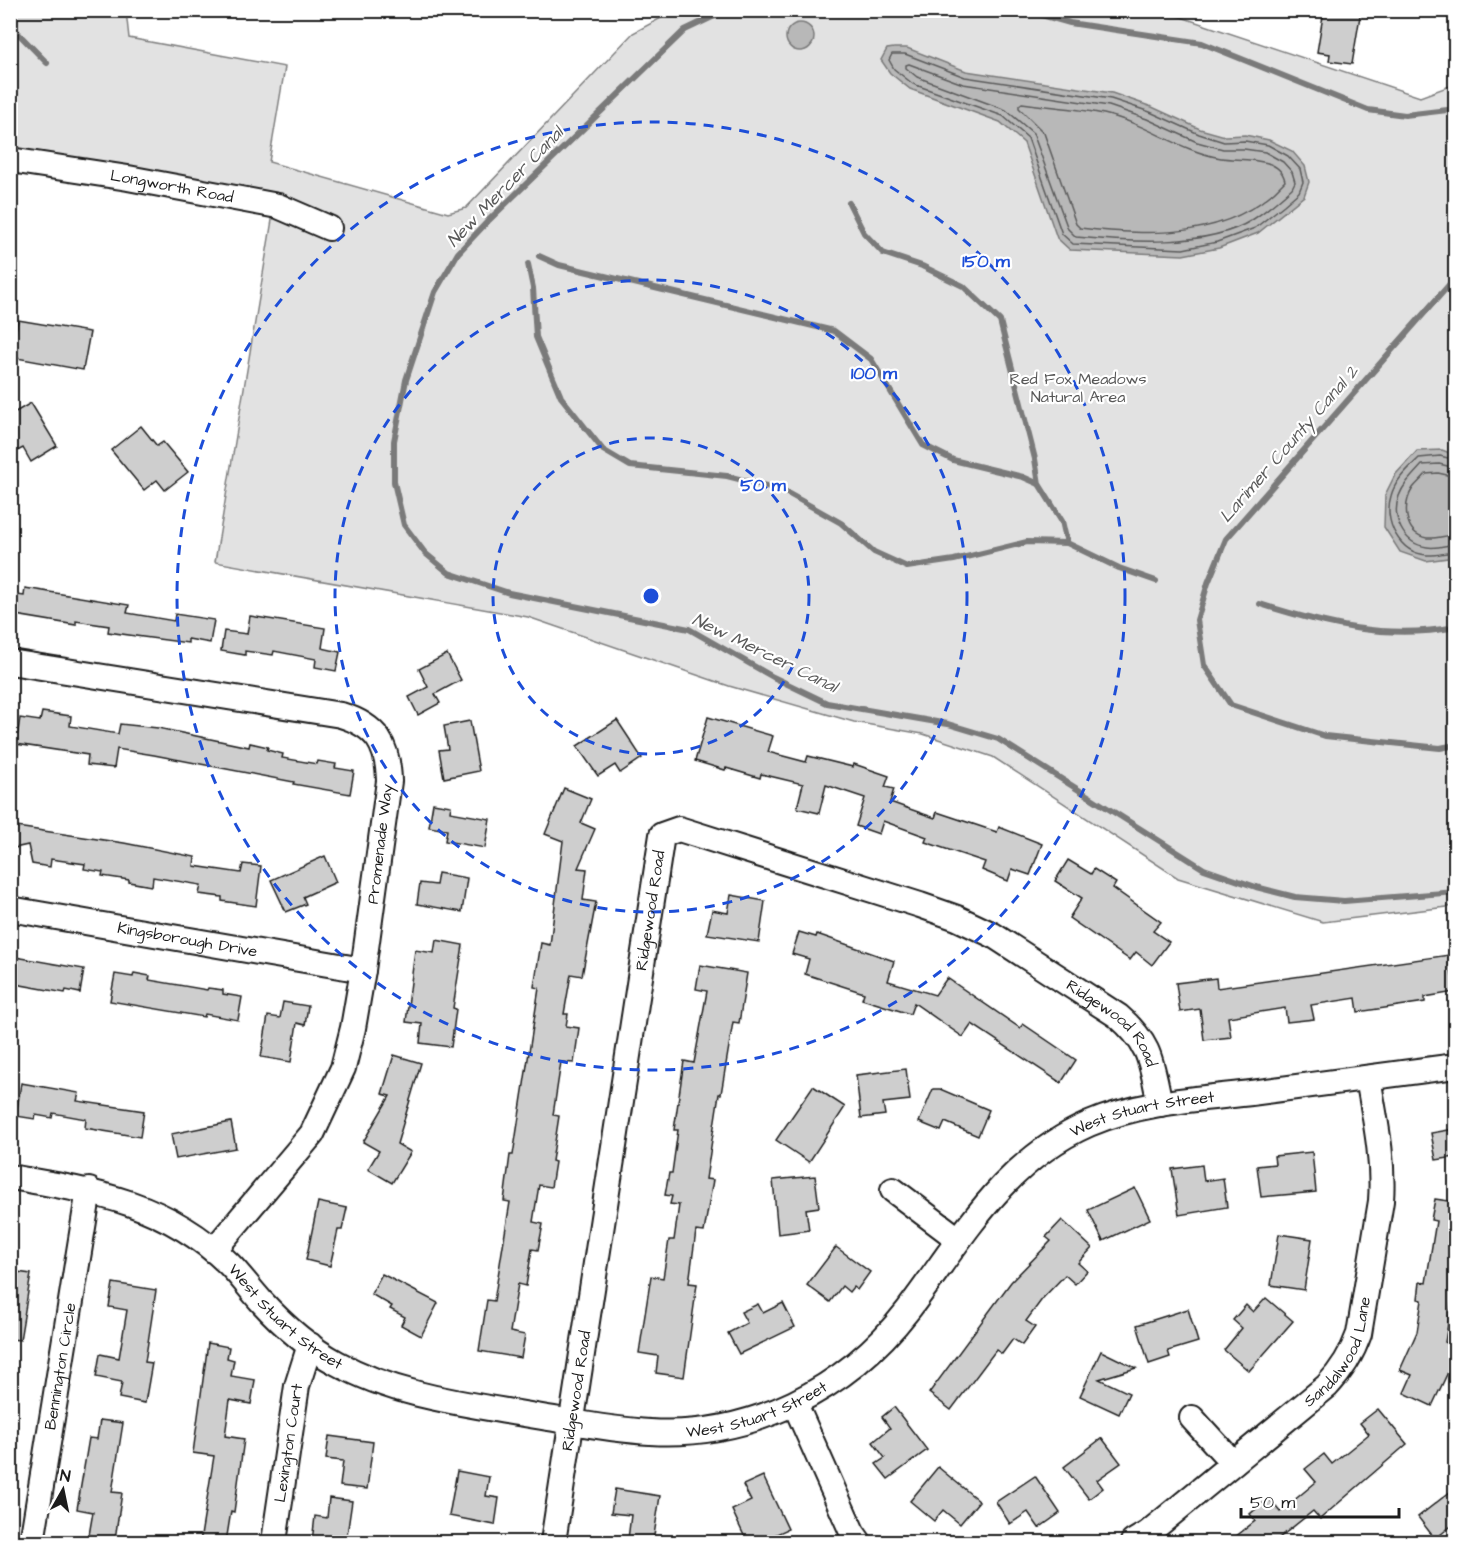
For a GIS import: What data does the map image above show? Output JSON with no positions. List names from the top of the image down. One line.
{"streets":{"street":["Longworth Road","Promenade Way","Ridgewood Road","Kingsborough Drive","West Stuart Street","Sandalwood Lane","Bennington Circle","Lexington Court"]},"crossings":[["Promenade Way","Kingsborough Drive"],["Promenade Way","West Stuart Street"],["Ridgewood Road","West Stuart Street"],["West Stuart Street","Sandalwood Lane"],["West Stuart Street","Bennington Circle"],["West Stuart Street","Lexington Court"]],"water":["New Mercer Canal","Larimer County Canal 2"],"parks":["Red Fox Meadows Natural Area"],"scale_bar":"50 m","north":"top","rings":["150 m","100 m","50 m"]}
